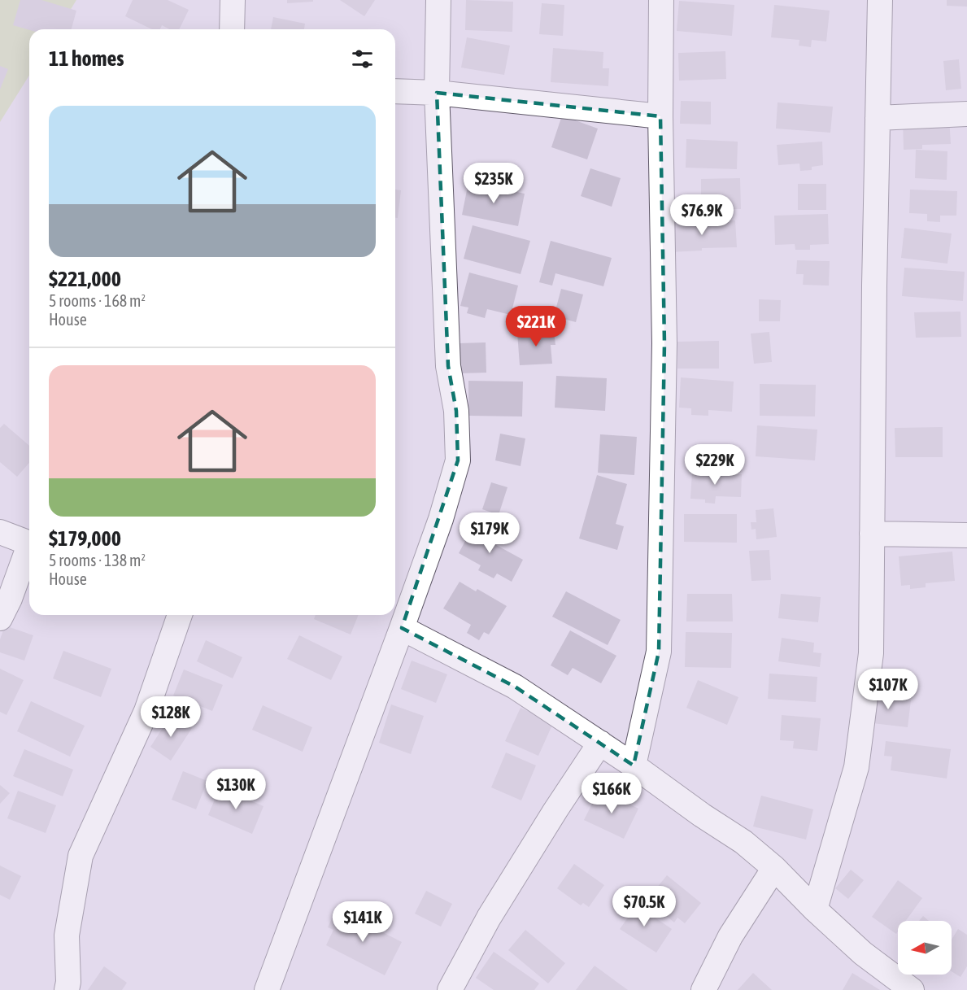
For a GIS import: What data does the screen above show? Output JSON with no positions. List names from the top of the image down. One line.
{"north":"left","page":{"heading":"11 homes","list":[{"name":"$221,000","note":"5 rooms · 168 m² · House"},{"name":"$179,000","note":"5 rooms · 138 m² · House"}],"price":["$235K","$76.9K","$221K","$229K","$179K","$107K","$128K","$130K","$166K","$70.5K","$141K"]}}
